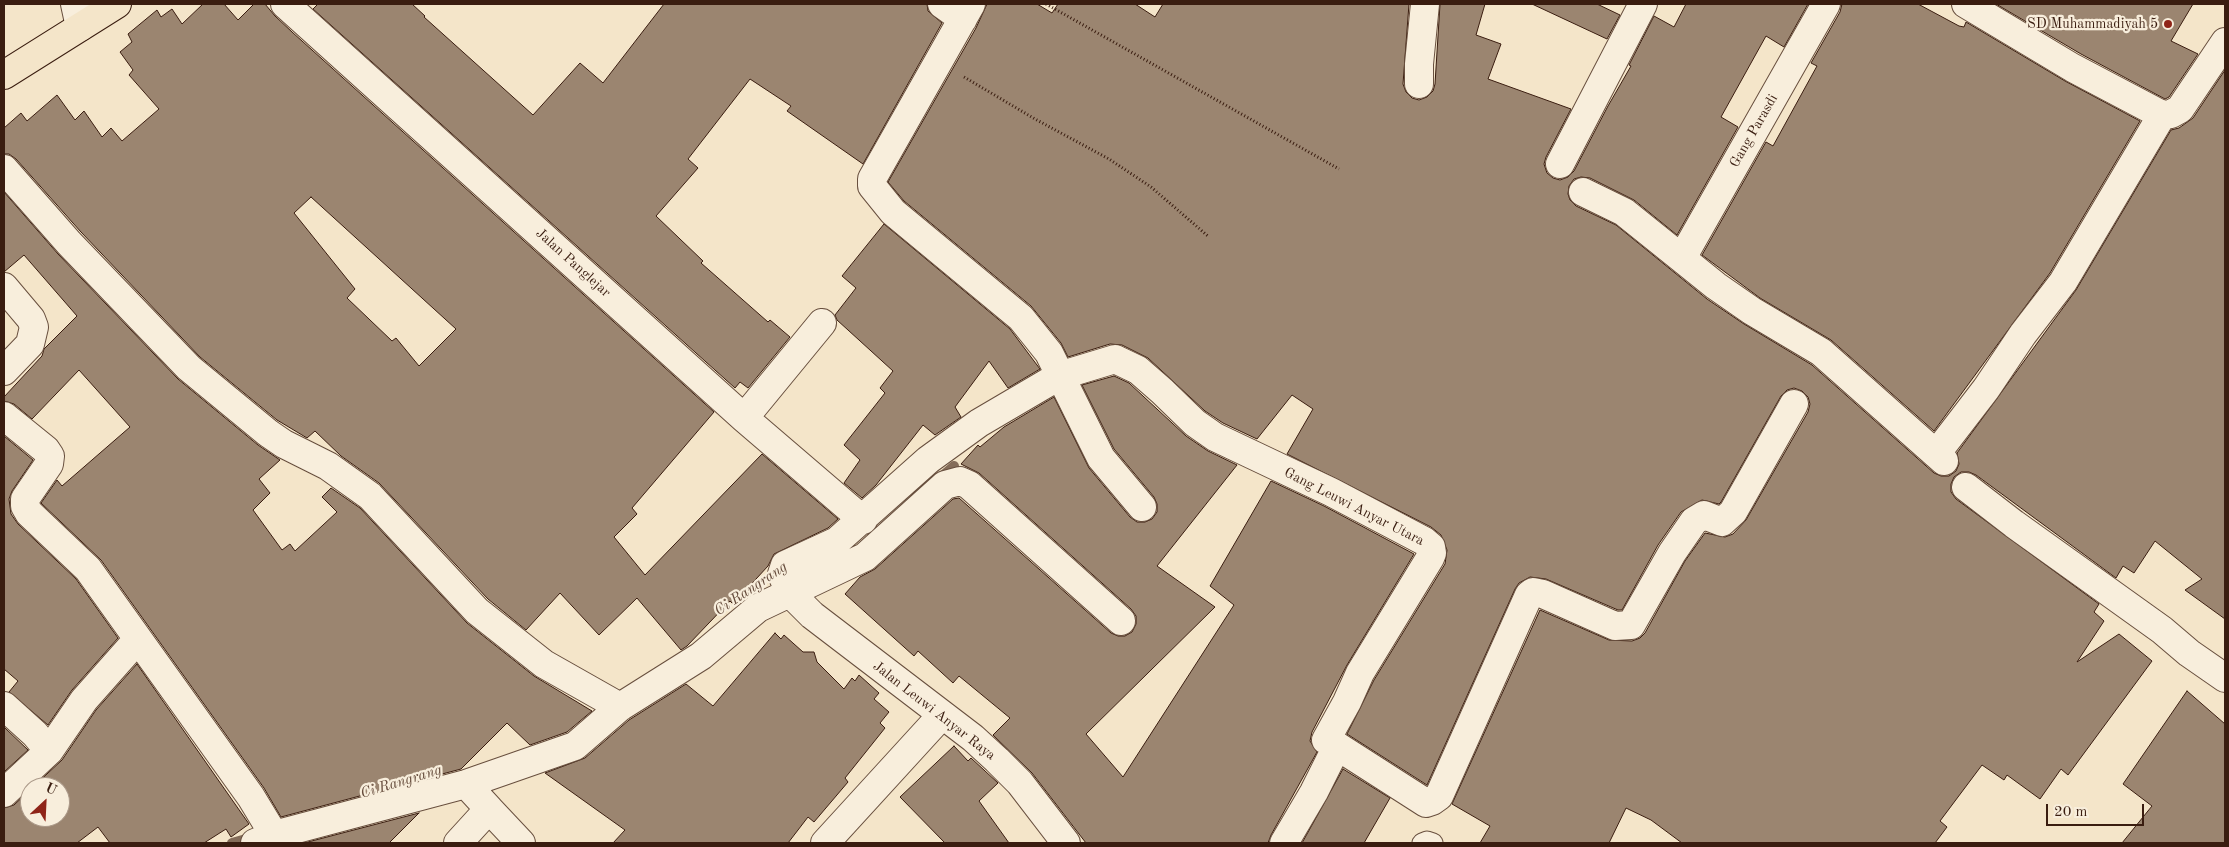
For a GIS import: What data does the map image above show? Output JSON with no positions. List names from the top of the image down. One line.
{"streets":{"street":["Gang Parasdi","Jalan Panglejar","Gang Leuwi Anyar Utara","Jalan Leuwi Anyar Raya"]},"water":["Ci Rangrang"],"places":["SD Muhammadiyah 5"],"scale_bar":"20 m","north":"top right"}
